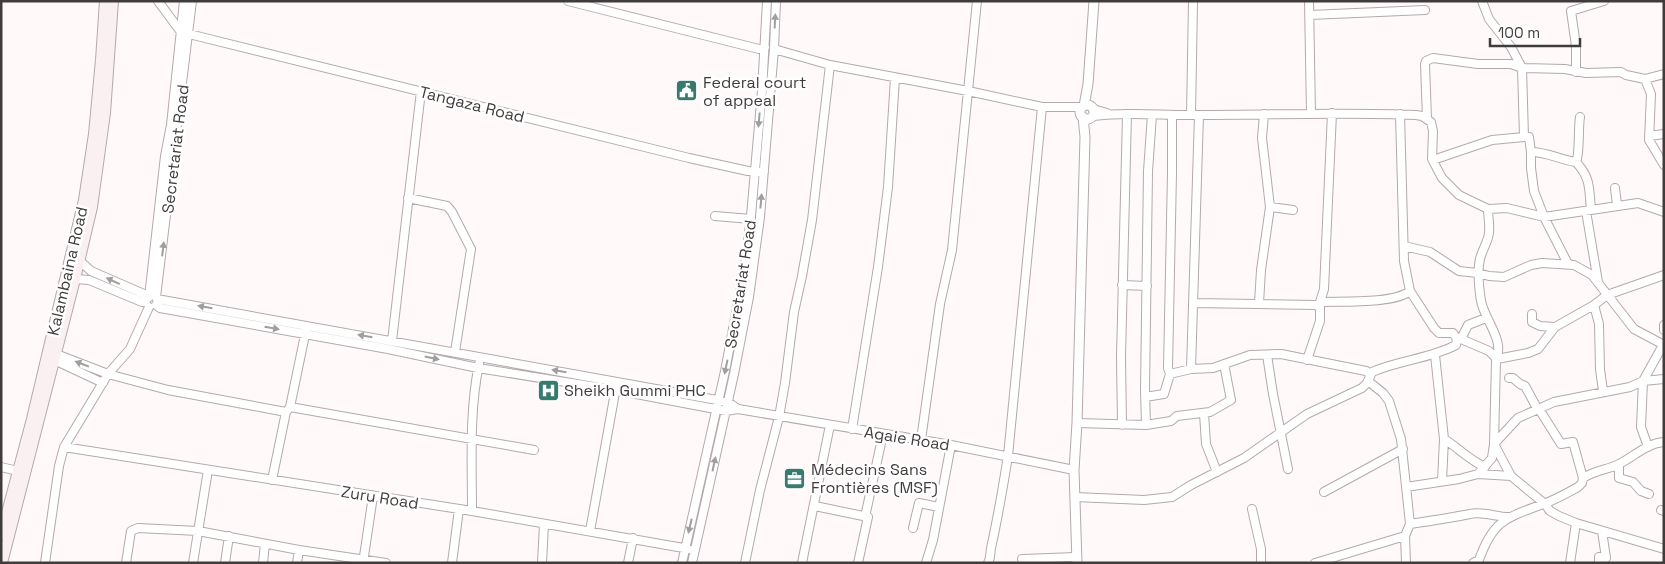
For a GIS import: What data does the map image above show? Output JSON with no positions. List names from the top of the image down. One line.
{"streets":{"main road":["Kalambaina Road"],"street":["Tangaza Road","Secretariat Road","Agaie Road","Zuru Road"]},"crossings":[["Tangaza Road","Secretariat Road"],["Secretariat Road","Zuru Road"]],"places":{"public building":["Federal court of appeal"],"hospital":["Sheikh Gummi PHC"],"office":["Médecins Sans Frontières (MSF)"]},"scale_bar":"100 m"}
